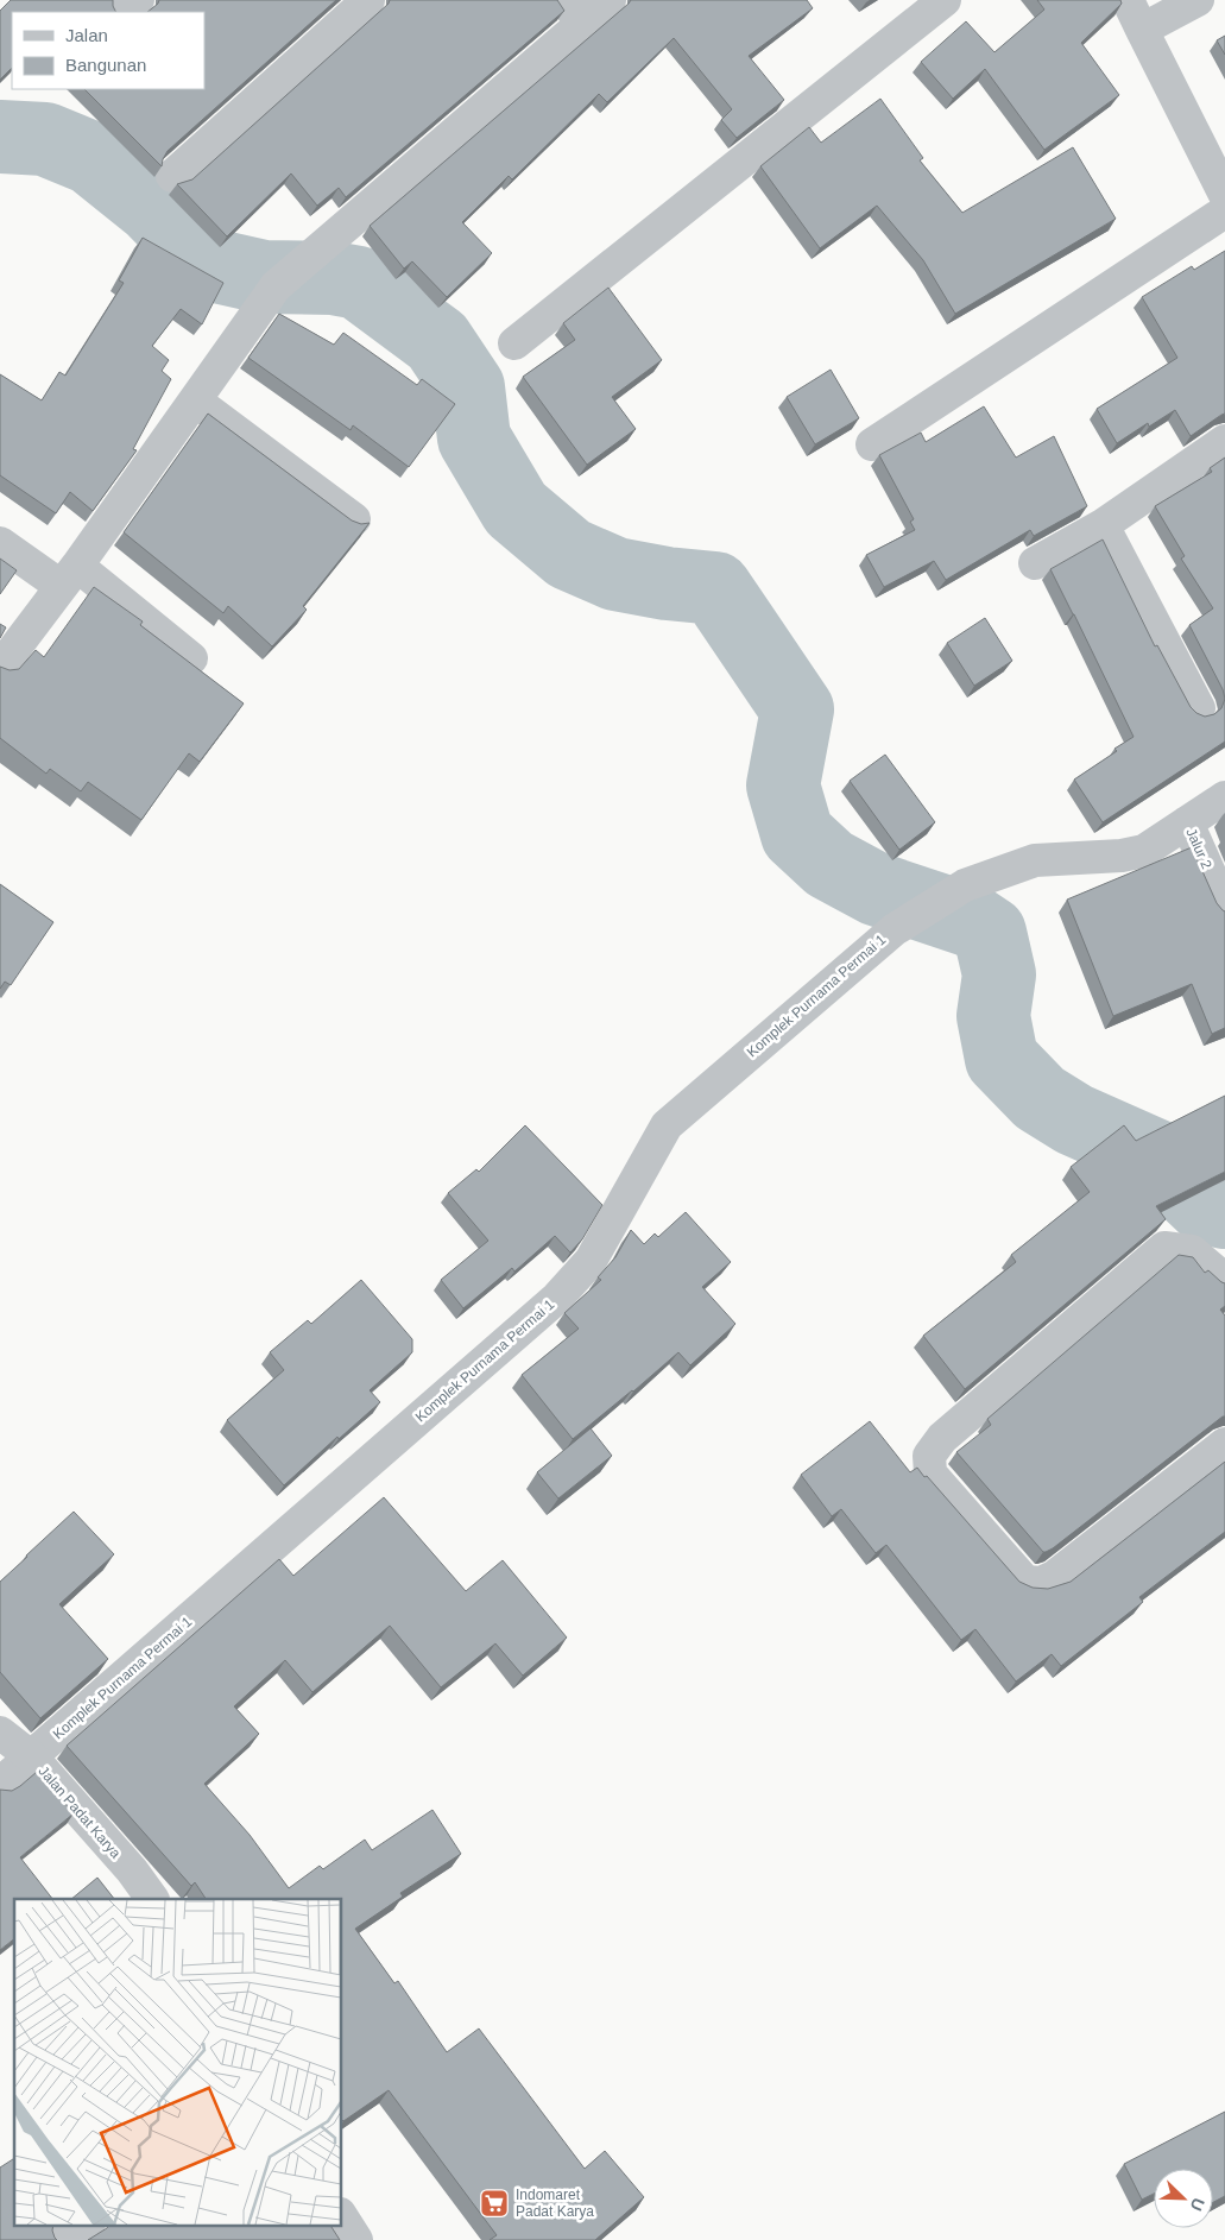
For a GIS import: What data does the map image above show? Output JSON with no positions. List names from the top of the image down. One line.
{"streets":{"street":["Jalur 2","Komplek Purnama Permai 1","Jalan Padat Karya"]},"crossings":[["Jalur 2","Komplek Purnama Permai 1"],["Komplek Purnama Permai 1","Jalan Padat Karya"]],"places":{"supermarket":["Indomaret Padat Karya"]},"legend":["Jalan","Bangunan"],"north":"bottom right"}
